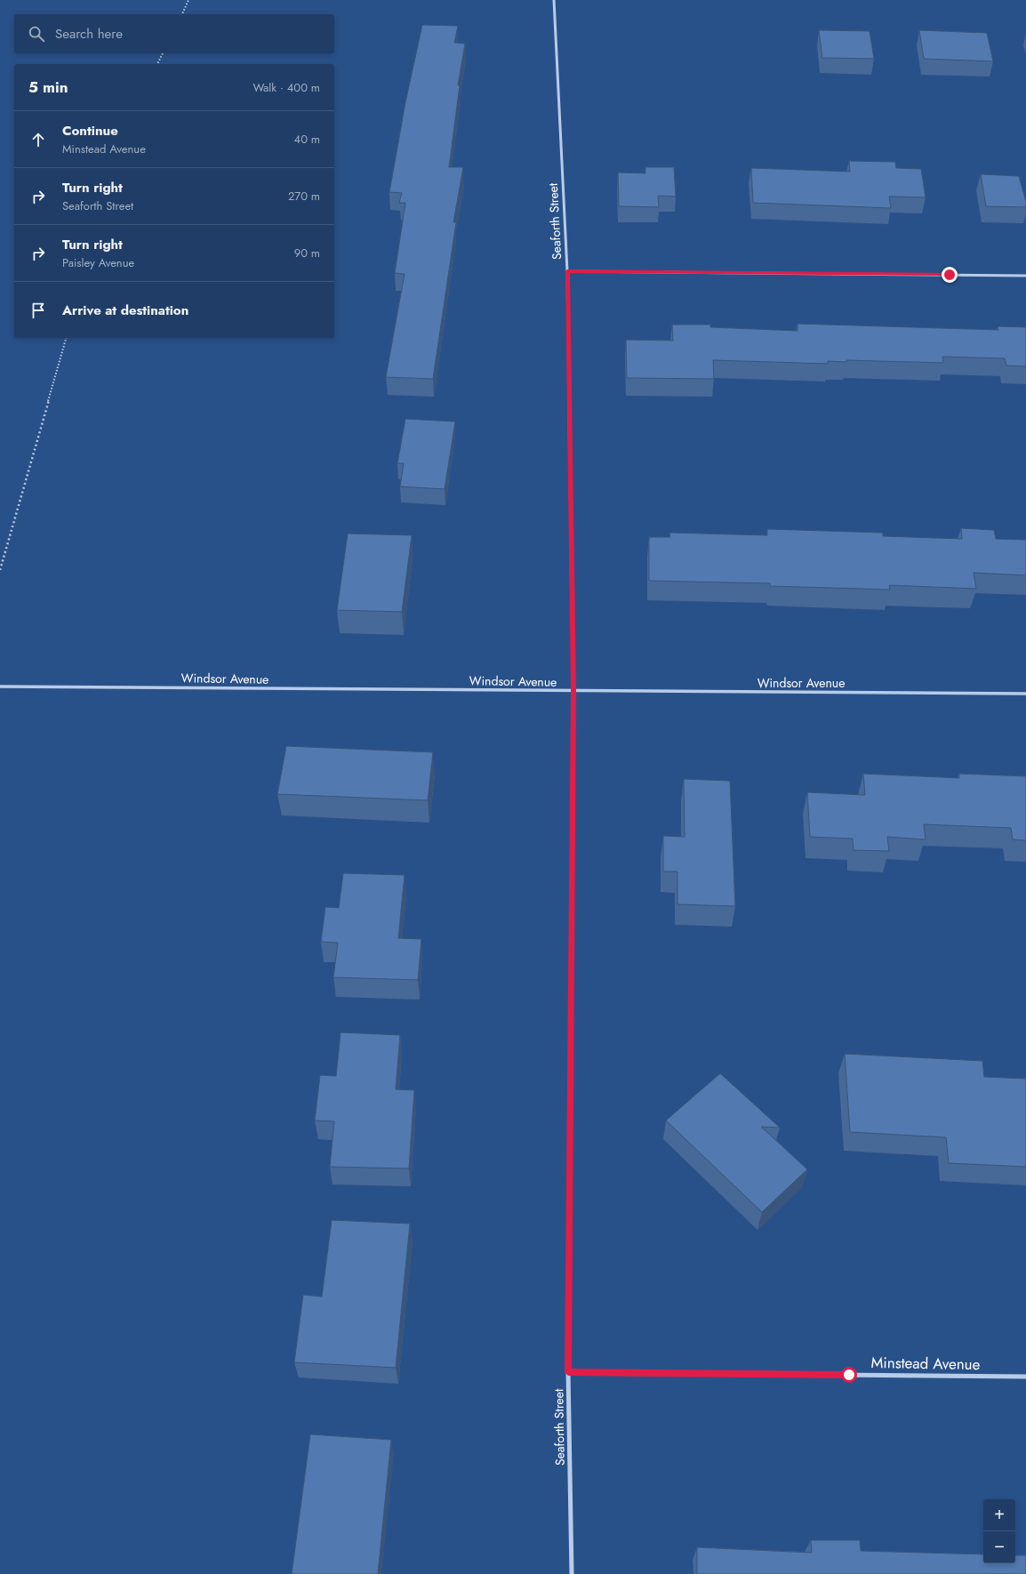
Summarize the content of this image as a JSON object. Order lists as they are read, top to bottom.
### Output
{
  "streets": {
    "street": ["Seaforth Street", "Windsor Avenue", "Minstead Avenue"]
  },
  "crossings": [
    ["Seaforth Street", "Windsor Avenue"],
    ["Seaforth Street", "Minstead Avenue"]
  ],
  "page": {
    "search": "Search here",
    "heading": ["5 min", "Walk · 400 m"],
    "list": [
      ["Continue", "Minstead Avenue", "40 m"],
      ["Turn right", "Seaforth Street", "270 m"],
      ["Turn right", "Paisley Avenue", "90 m"],
      "Arrive at destination"
    ],
    "map_buttons": ["+", "−"]
  }
}
